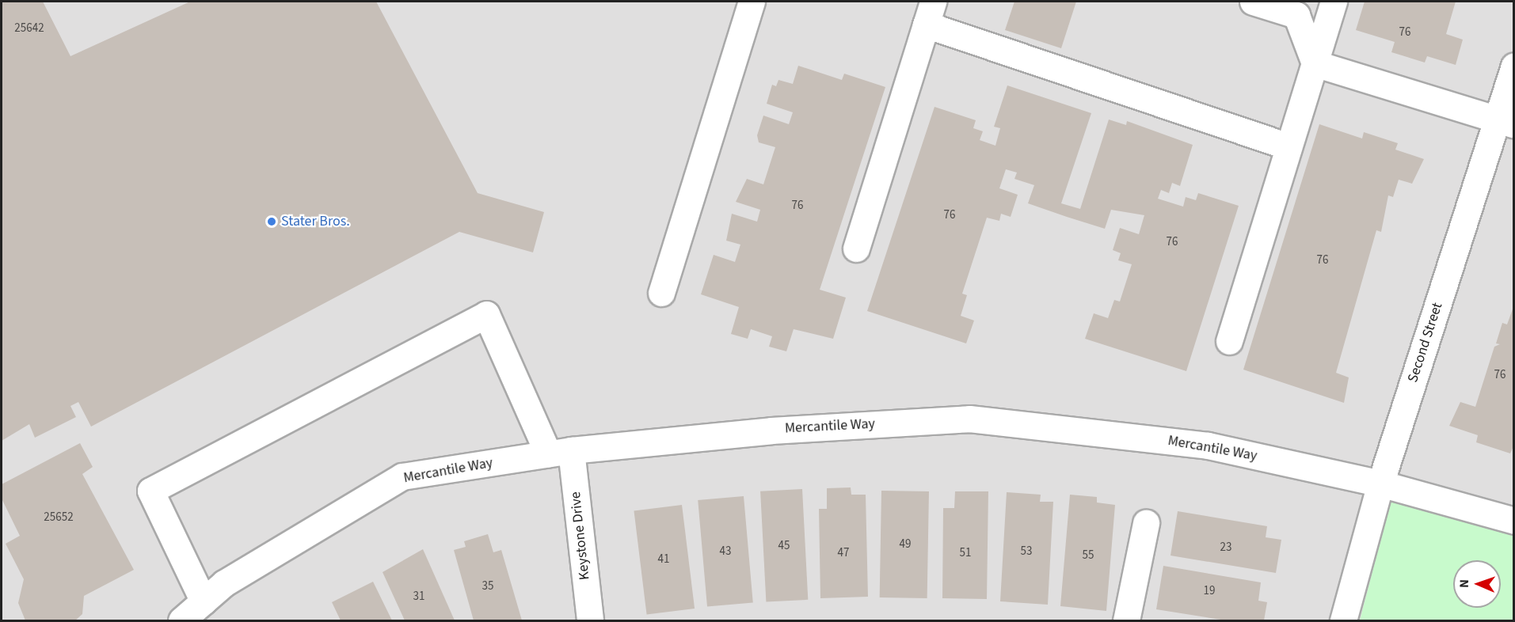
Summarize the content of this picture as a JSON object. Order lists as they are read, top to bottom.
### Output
{
  "streets": {
    "street": ["Second Street", "Mercantile Way", "Keystone Drive"]
  },
  "crossings": [
    ["Second Street", "Mercantile Way"],
    ["Mercantile Way", "Keystone Drive"]
  ],
  "places": ["Stater Bros."],
  "house_numbers": [
    "25642",
    "76",
    "76",
    "76",
    "76",
    "76",
    "76",
    "25652",
    "49",
    "45",
    "23",
    "43",
    "53",
    "47",
    "51",
    "55",
    "41",
    "35",
    "19",
    "31"
  ],
  "north": "left"
}
